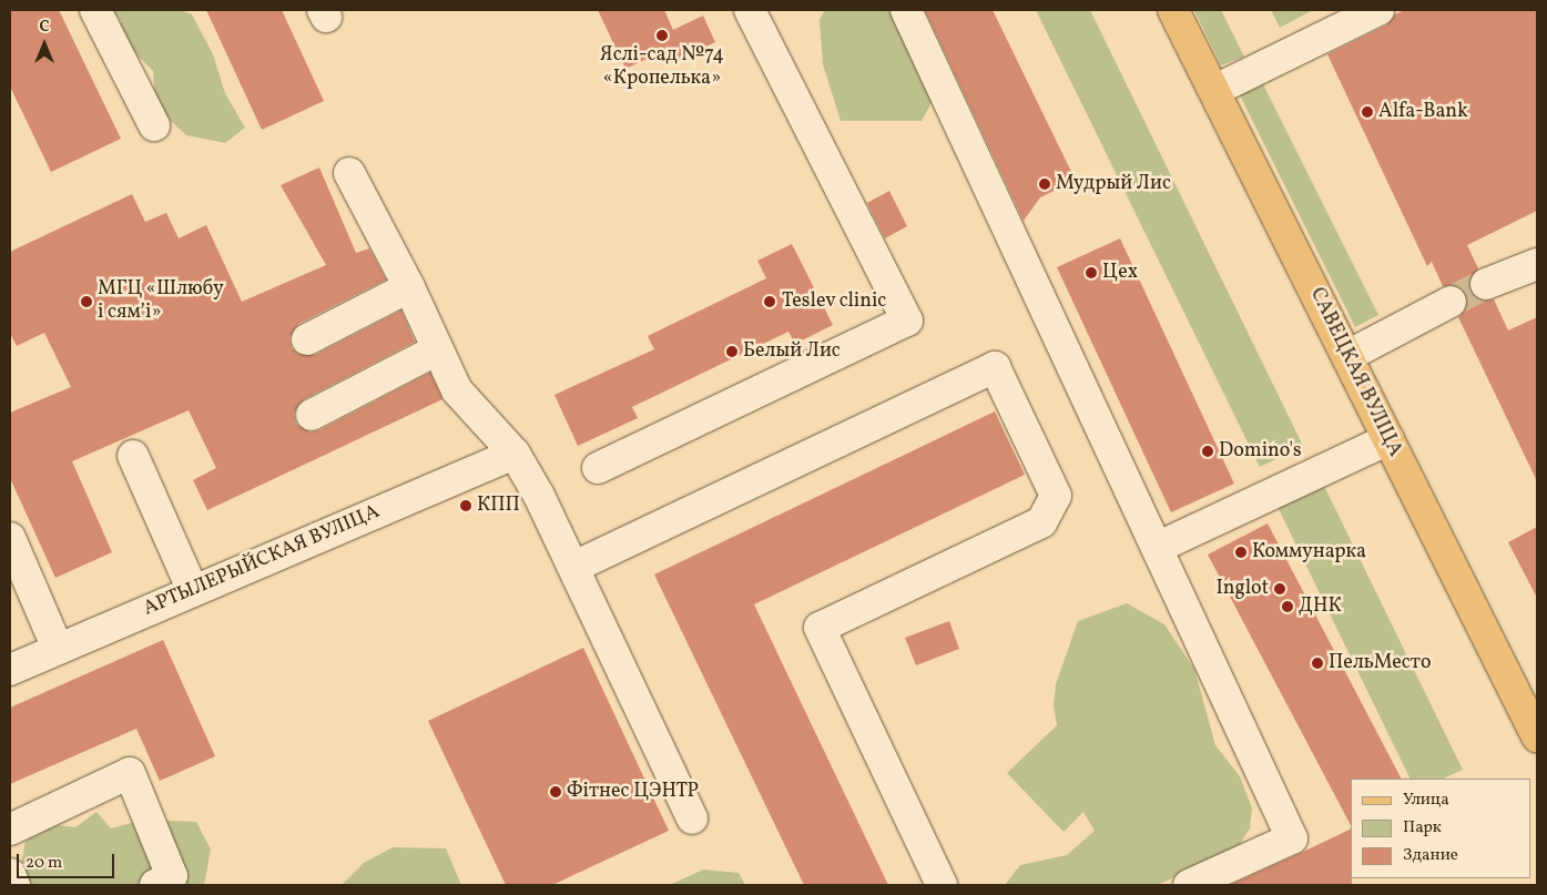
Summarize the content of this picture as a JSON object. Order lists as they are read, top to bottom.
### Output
{
  "streets": {
    "main road": ["САВЕЦКАЯ ВУЛІЦА"],
    "street": ["АРТЫЛЕРЫЙСКАЯ ВУЛІЦА"]
  },
  "places": [
    "Яслі-сад №74 «Кропелька»",
    "Alfa-Bank",
    "Мудрый Лис",
    "Цех",
    "МГЦ «Шлюбу і сямʼі»",
    "Teslev clinic",
    "Белый Лис",
    "Domino's",
    "КПП",
    "Коммунарка",
    "Inglot",
    "ДНК",
    "ПельМесто",
    "Фітнес ЦЭНТР"
  ],
  "legend": ["Улица", "Парк", "Здание"],
  "scale_bar": "20 m",
  "north": "top"
}
